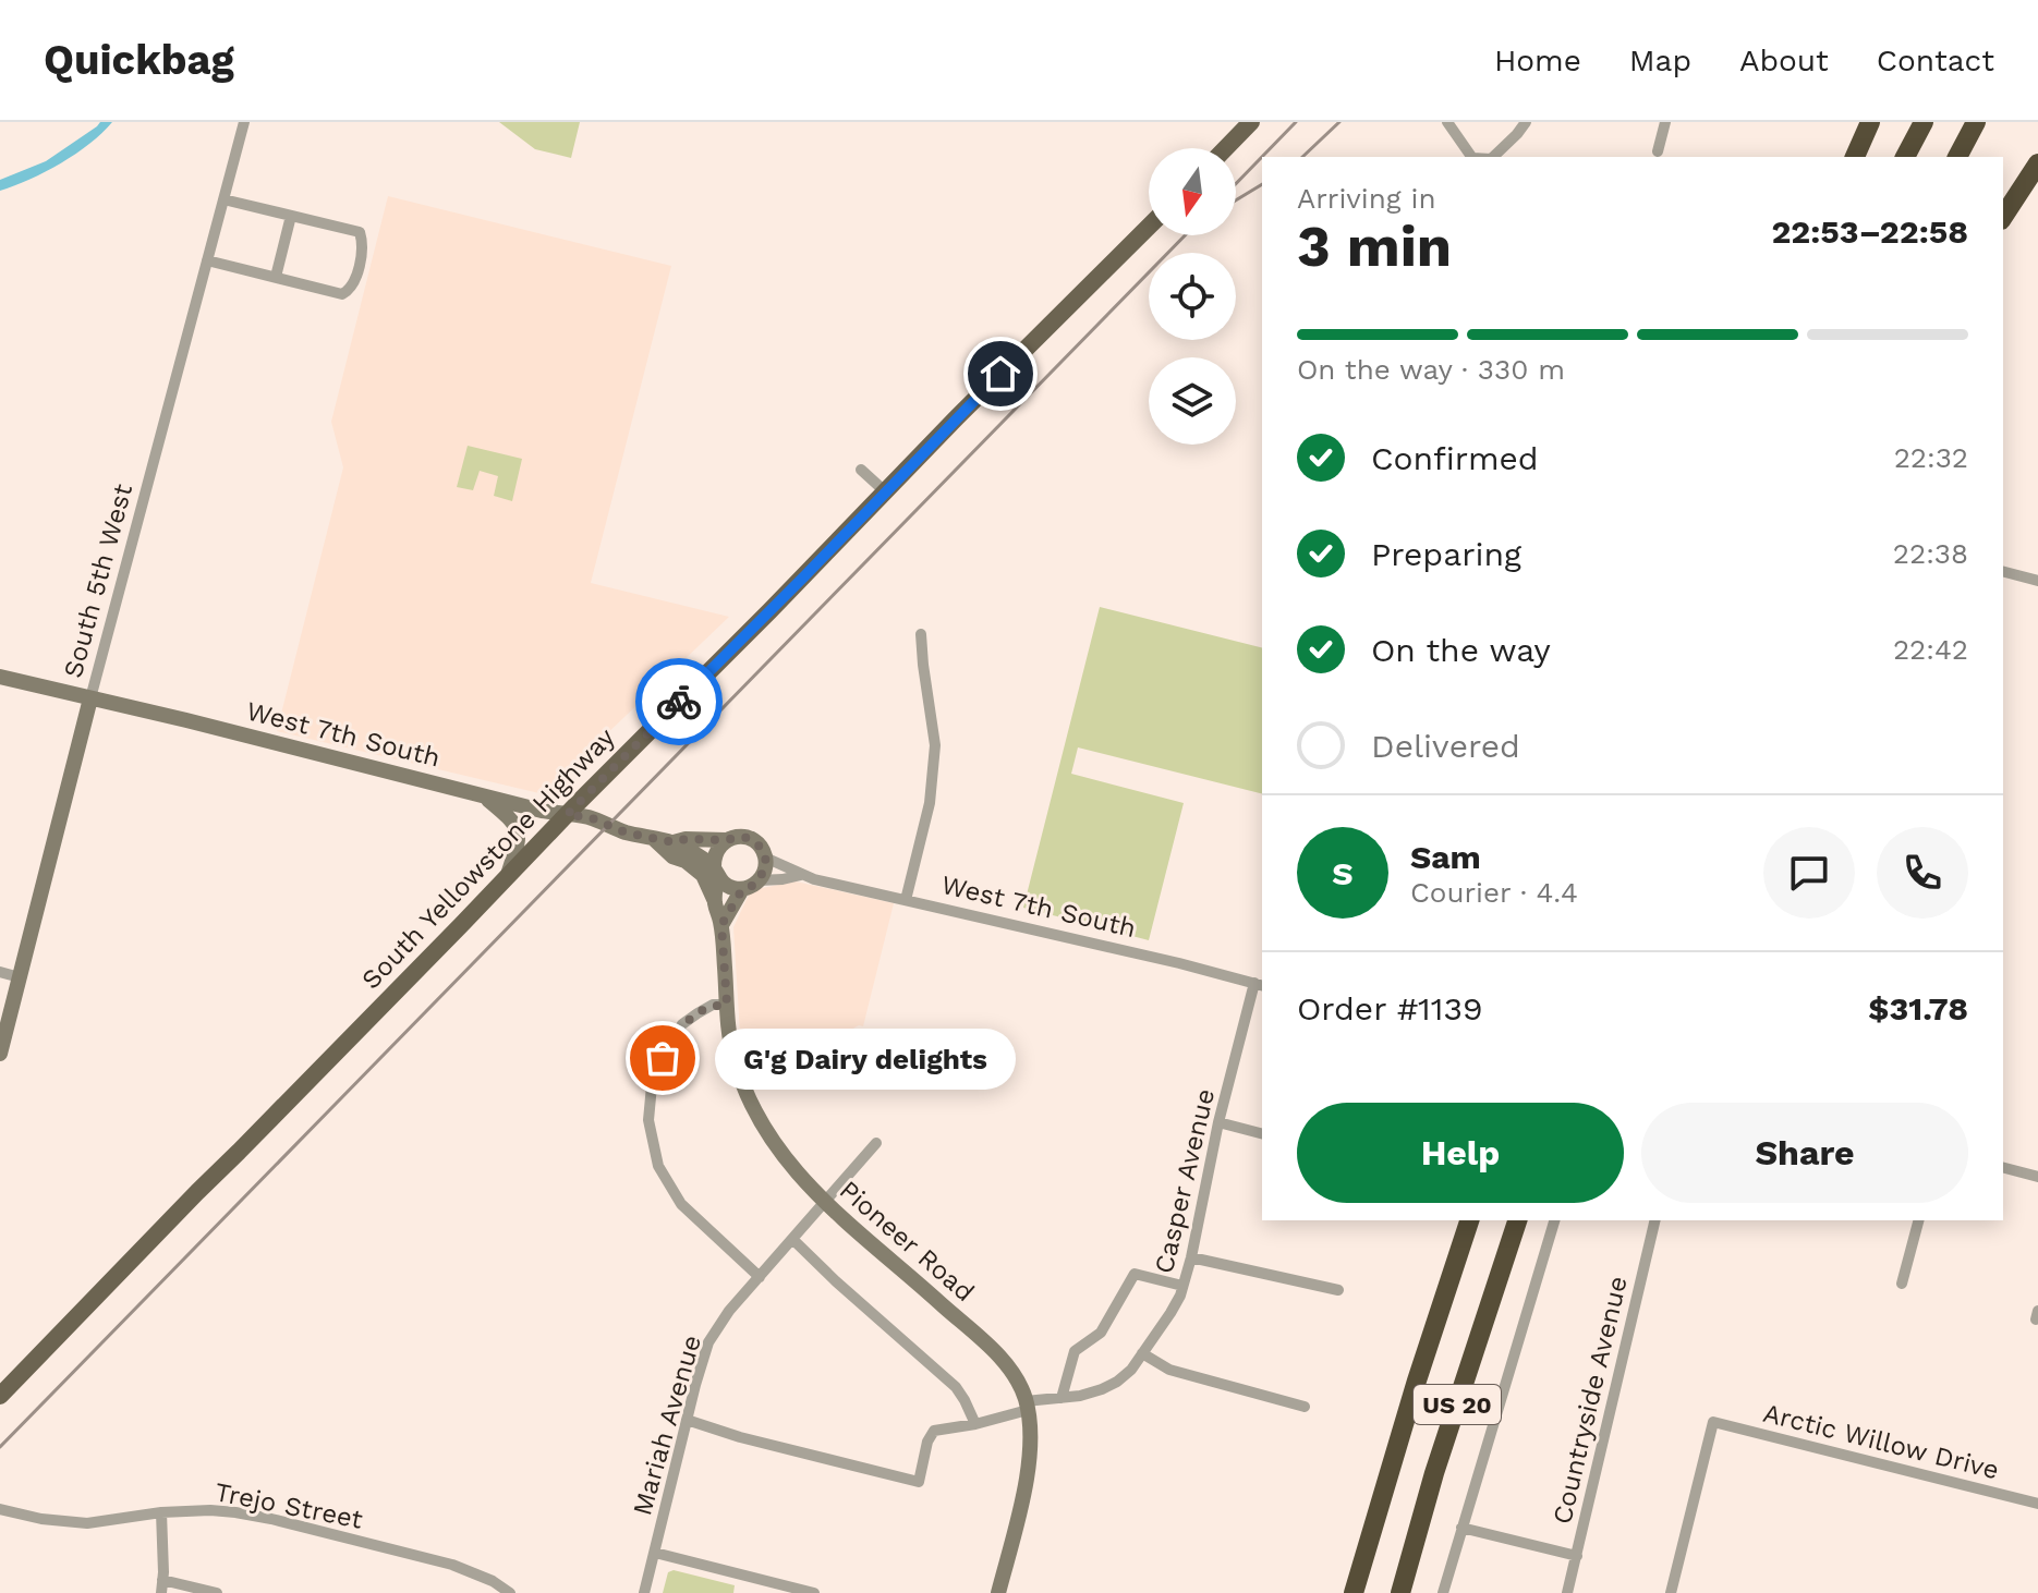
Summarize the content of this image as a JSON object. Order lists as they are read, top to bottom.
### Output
{
  "streets": {
    "highway": ["US 20"],
    "main road": ["South Yellowstone Highway"],
    "street": [
      "South 5th West",
      "West 7th South",
      "Casper Avenue",
      "Pioneer Road",
      "Countryside Avenue",
      "Mariah Avenue",
      "Arctic Willow Drive",
      "Trejo Street"
    ]
  },
  "crossings": [
    ["South 5th West", "West 7th South"],
    ["West 7th South", "South Yellowstone Highway"],
    ["West 7th South", "Casper Avenue"],
    ["West 7th South", "Pioneer Road"],
    ["Casper Avenue", "Pioneer Road"],
    ["Casper Avenue", "Mariah Avenue"],
    ["Pioneer Road", "Mariah Avenue"]
  ],
  "places": ["G'g Dairy delights"],
  "north": "bottom",
  "page": {
    "header": "Quickbag",
    "nav": [
      "Home",
      "Map",
      "About",
      "Contact"
    ],
    "heading": ["3 min", "Arriving in", "22:53–22:58"],
    "panel": [
      "Sam",
      "Courier · 4.4",
      "Order #1139",
      "$31.78"
    ],
    "bar": "On the way · 330 m",
    "list": [
      ["Confirmed", "22:32"],
      ["Preparing", "22:38"],
      ["On the way", "22:42"],
      "Delivered"
    ],
    "round": "S",
    "bubble": "G'g Dairy delights",
    "buttons": ["Help", "Share"]
  }
}
